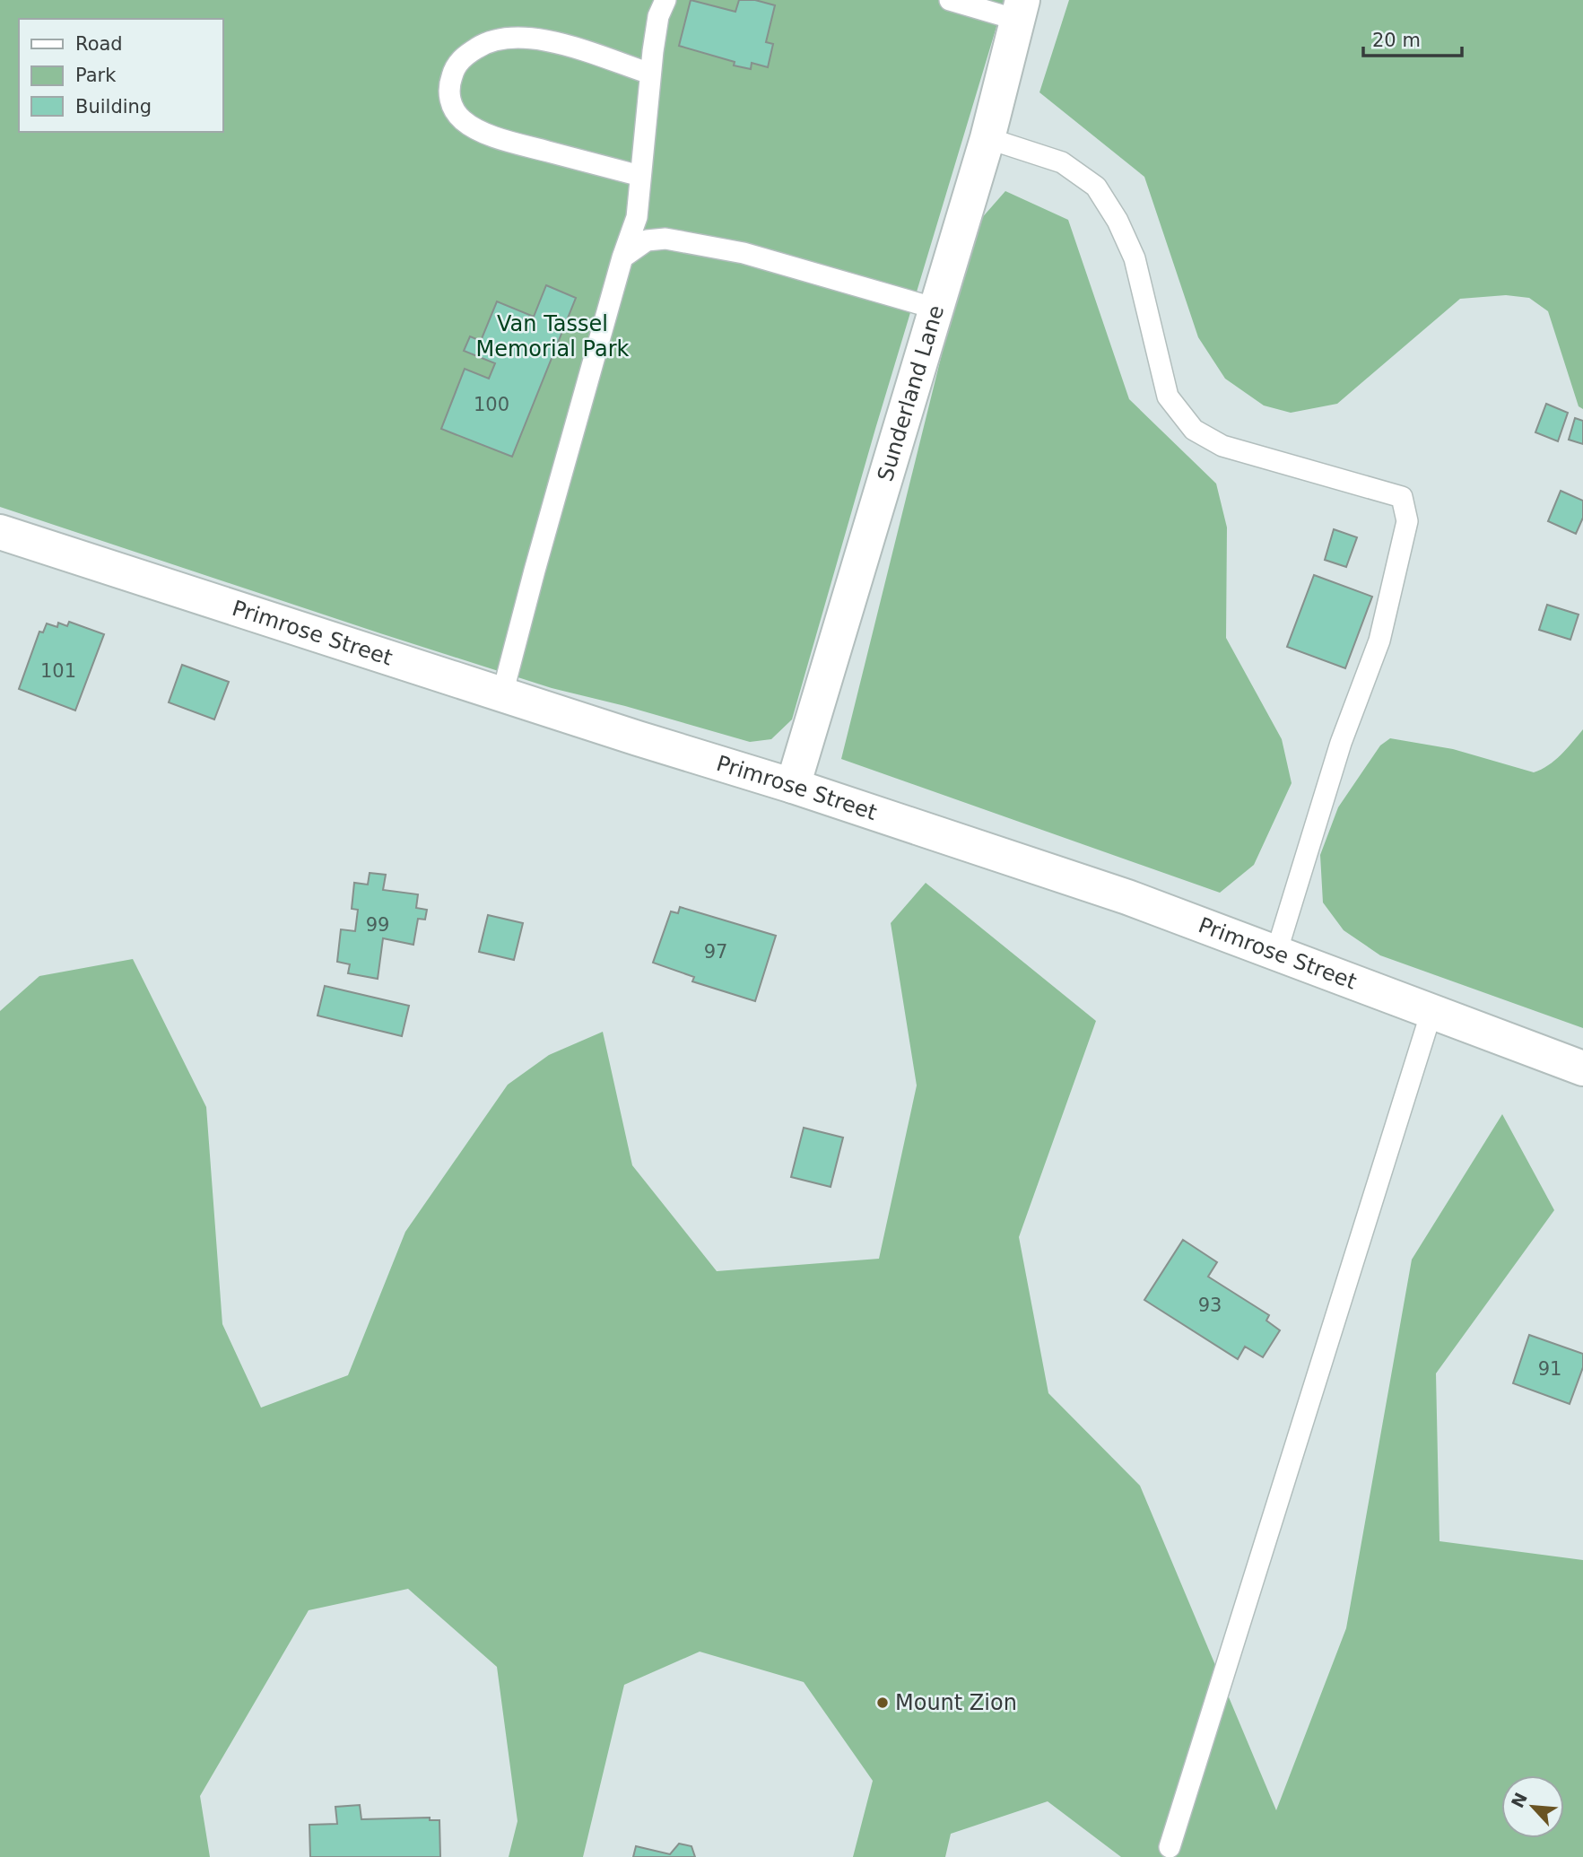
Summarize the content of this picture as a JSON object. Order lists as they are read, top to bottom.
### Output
{
  "streets": {
    "main road": ["Sunderland Lane", "Primrose Street"]
  },
  "crossings": [
    ["Sunderland Lane", "Primrose Street"]
  ],
  "parks": ["Van Tassel Memorial Park"],
  "places": ["Mount Zion"],
  "house_numbers": [
    "100",
    "101",
    "99",
    "97",
    "93",
    "91"
  ],
  "legend": ["Road", "Park", "Building"],
  "scale_bar": "20 m",
  "north": "top left"
}
